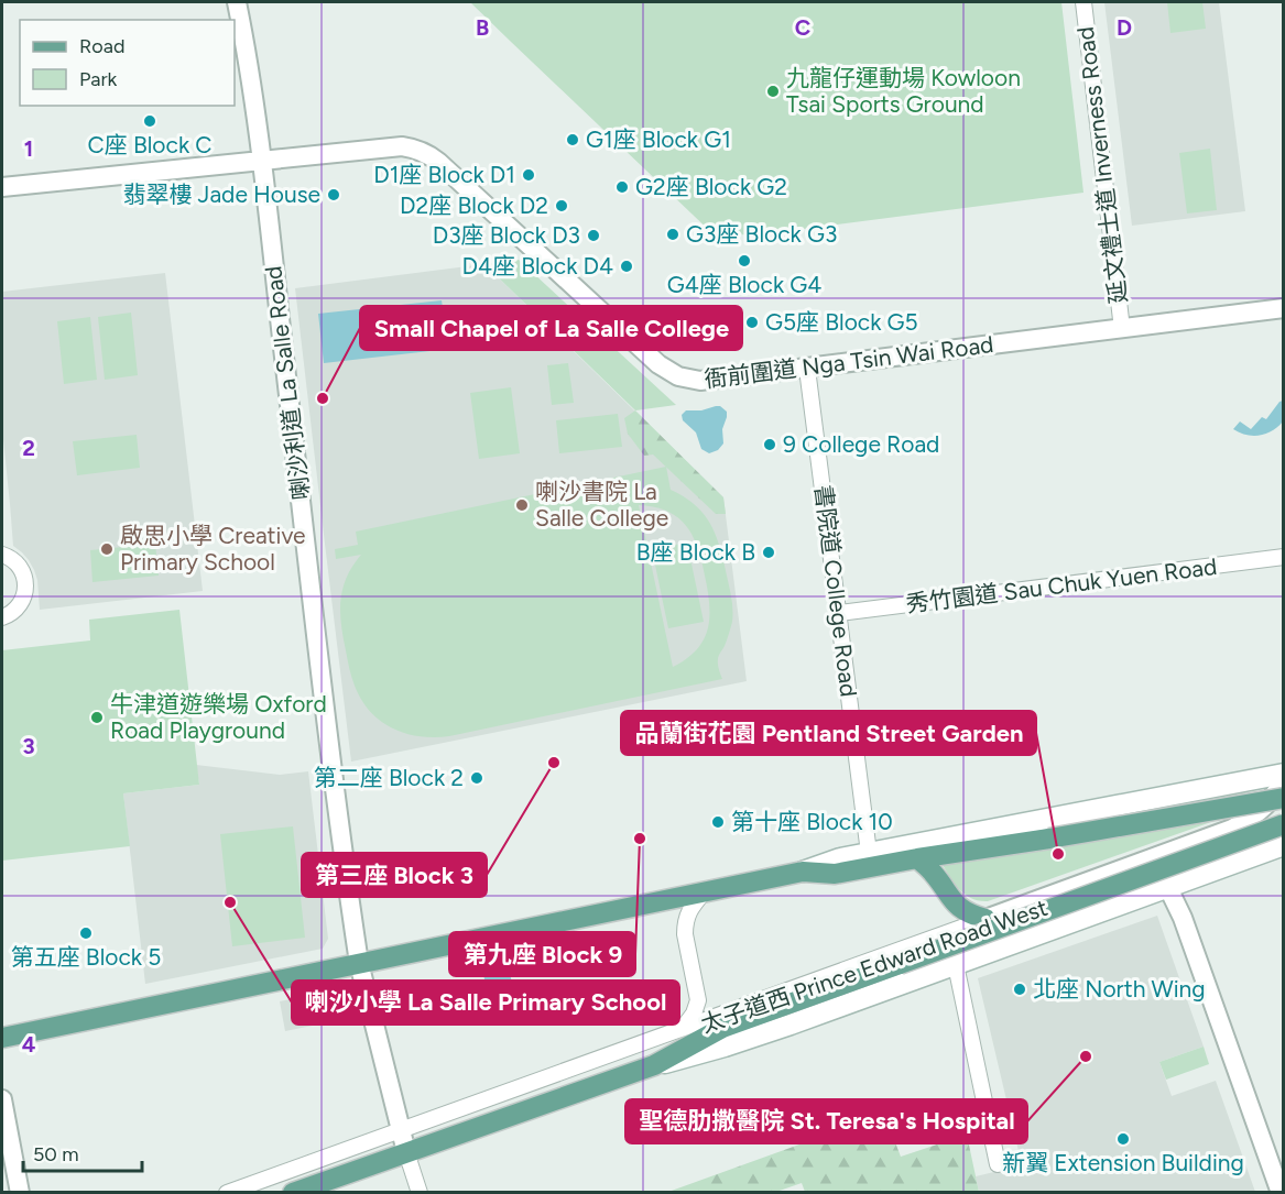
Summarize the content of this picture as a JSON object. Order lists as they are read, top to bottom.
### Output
{
  "streets": {
    "main road": ["太子道西 Prince Edward Road West"],
    "street": [
      "延文禮士道 Inverness Road",
      "衙前圍道 Nga Tsin Wai Road",
      "喇沙利道 La Salle Road",
      "秀竹園道 Sau Chuk Yuen Road",
      "書院道 College Road"
    ]
  },
  "crossings": [
    ["延文禮士道 Inverness Road", "衙前圍道 Nga Tsin Wai Road"],
    ["衙前圍道 Nga Tsin Wai Road", "喇沙利道 La Salle Road"],
    ["衙前圍道 Nga Tsin Wai Road", "書院道 College Road"],
    ["喇沙利道 La Salle Road", "太子道西 Prince Edward Road West"],
    ["秀竹園道 Sau Chuk Yuen Road", "書院道 College Road"]
  ],
  "places": [
    "九龍仔運動場 Kowloon Tsai Sports Ground",
    "C座 Block C",
    "G1座 Block G1",
    "D1座 Block D1",
    "G2座 Block G2",
    "翡翠樓 Jade House",
    "D2座 Block D2",
    "G3座 Block G3",
    "D3座 Block D3",
    "G4座 Block G4",
    "D4座 Block D4",
    "G5座 Block G5",
    "Small Chapel of La Salle College",
    "9 College Road",
    "喇沙書院 La Salle College",
    "啟思小學 Creative Primary School",
    "B座 Block B",
    "牛津道遊樂場 Oxford Road Playground",
    "第三座 Block 3",
    "第二座 Block 2",
    "第十座 Block 10",
    "第九座 Block 9",
    "品蘭街花園 Pentland Street Garden",
    "喇沙小學 La Salle Primary School",
    "第五座 Block 5",
    "北座 North Wing",
    "聖德肋撒醫院 St. Teresa's Hospital",
    "新翼 Extension Building"
  ],
  "legend": ["Road", "Park"],
  "scale_bar": "50 m",
  "grid": {
    "columns": ["B", "C", "D"],
    "rows": [
      "1",
      "2",
      "3",
      "4"
    ]
  }
}
